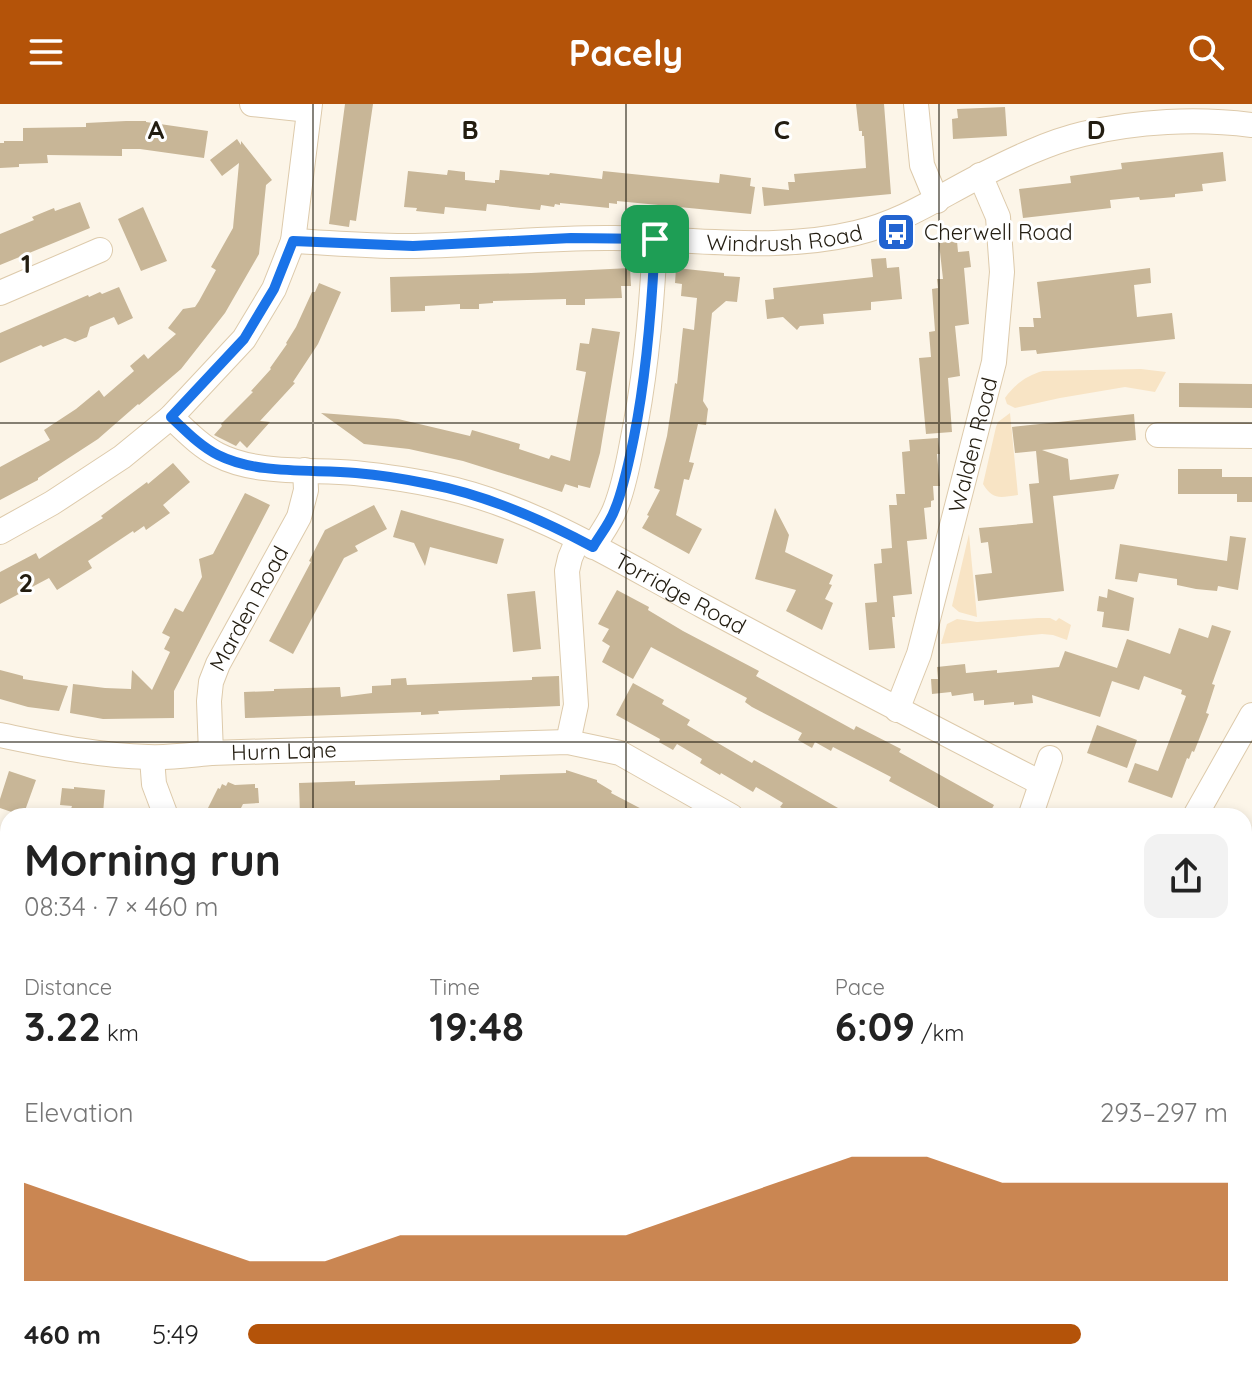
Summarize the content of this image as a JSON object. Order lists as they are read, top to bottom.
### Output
{
  "streets": {
    "street": [
      "Windrush Road",
      "Walden Road",
      "Torridge Road",
      "Marden Road",
      "Hurn Lane"
    ]
  },
  "crossings": [
    ["Windrush Road", "Walden Road"],
    ["Walden Road", "Torridge Road"],
    ["Torridge Road", "Marden Road"],
    ["Marden Road", "Hurn Lane"]
  ],
  "places": {
    "bus stop": ["Cherwell Road"]
  },
  "page": {
    "header": "Pacely",
    "heading": ["Morning run", "08:34 · 7 × 460 m"],
    "stats": [
      ["Distance", "3.22 km"],
      ["Time", "19:48"],
      ["Pace", "6:09 /km"]
    ],
    "chart": ["Elevation", "293–297 m"],
    "list": [
      {
        "name": "460 m",
        "note": "5:49"
      }
    ]
  },
  "grid": {
    "columns": [
      "A",
      "B",
      "C",
      "D"
    ],
    "rows": ["1", "2"]
  }
}
